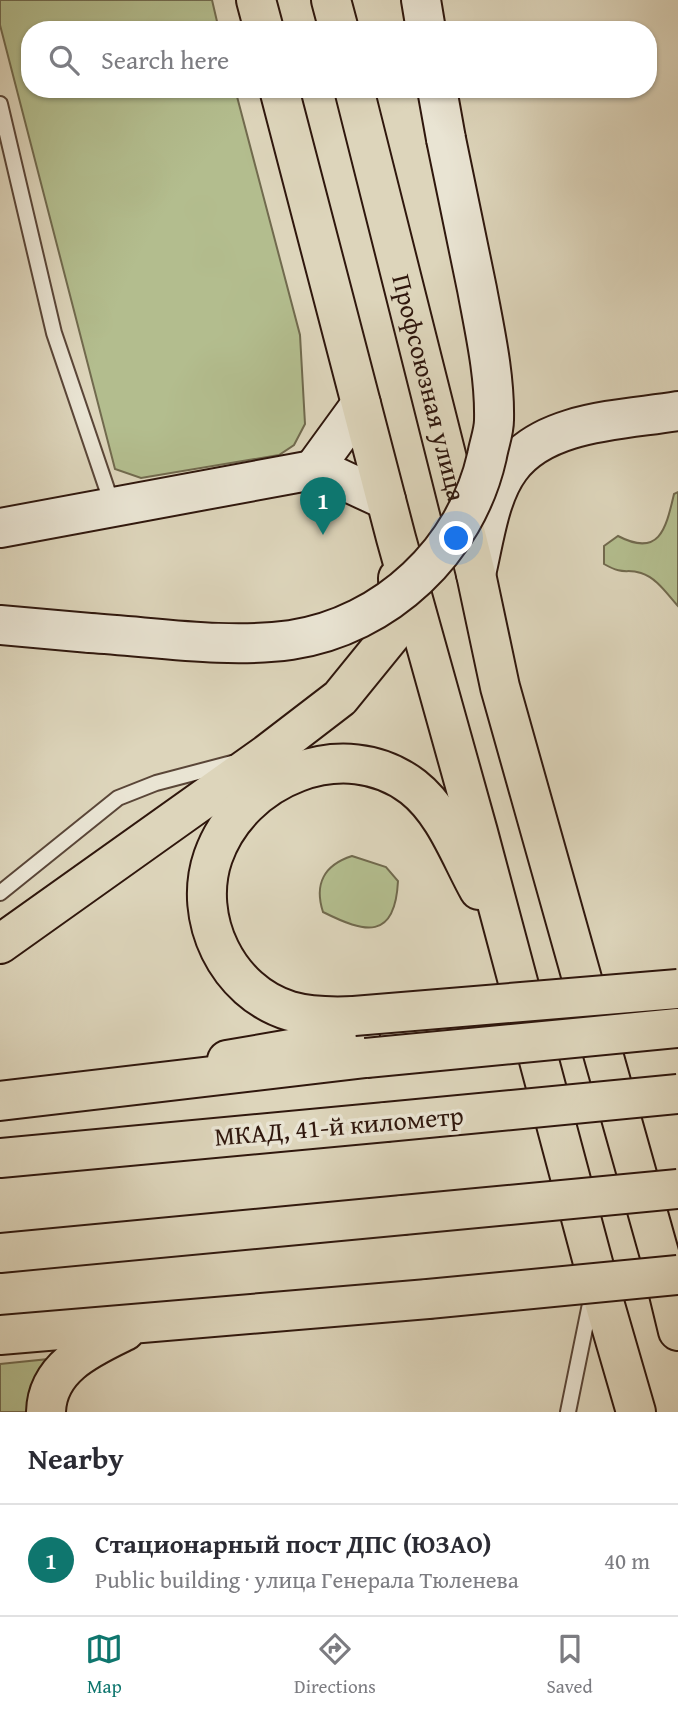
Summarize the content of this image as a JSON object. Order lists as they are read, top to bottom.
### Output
{
  "streets": {
    "main road": ["Профсоюзная улица", "МКАД, 41-й километр"]
  },
  "page": {
    "search": "Search here",
    "pins": "1",
    "heading": "Nearby",
    "list": [
      {
        "mark": "1",
        "name": "Стационарный пост ДПС (ЮЗАО)",
        "note": "Public building · улица Генерала Тюленева",
        "value": "40 m"
      }
    ],
    "nav": ["Map", "Directions", "Saved"]
  }
}
